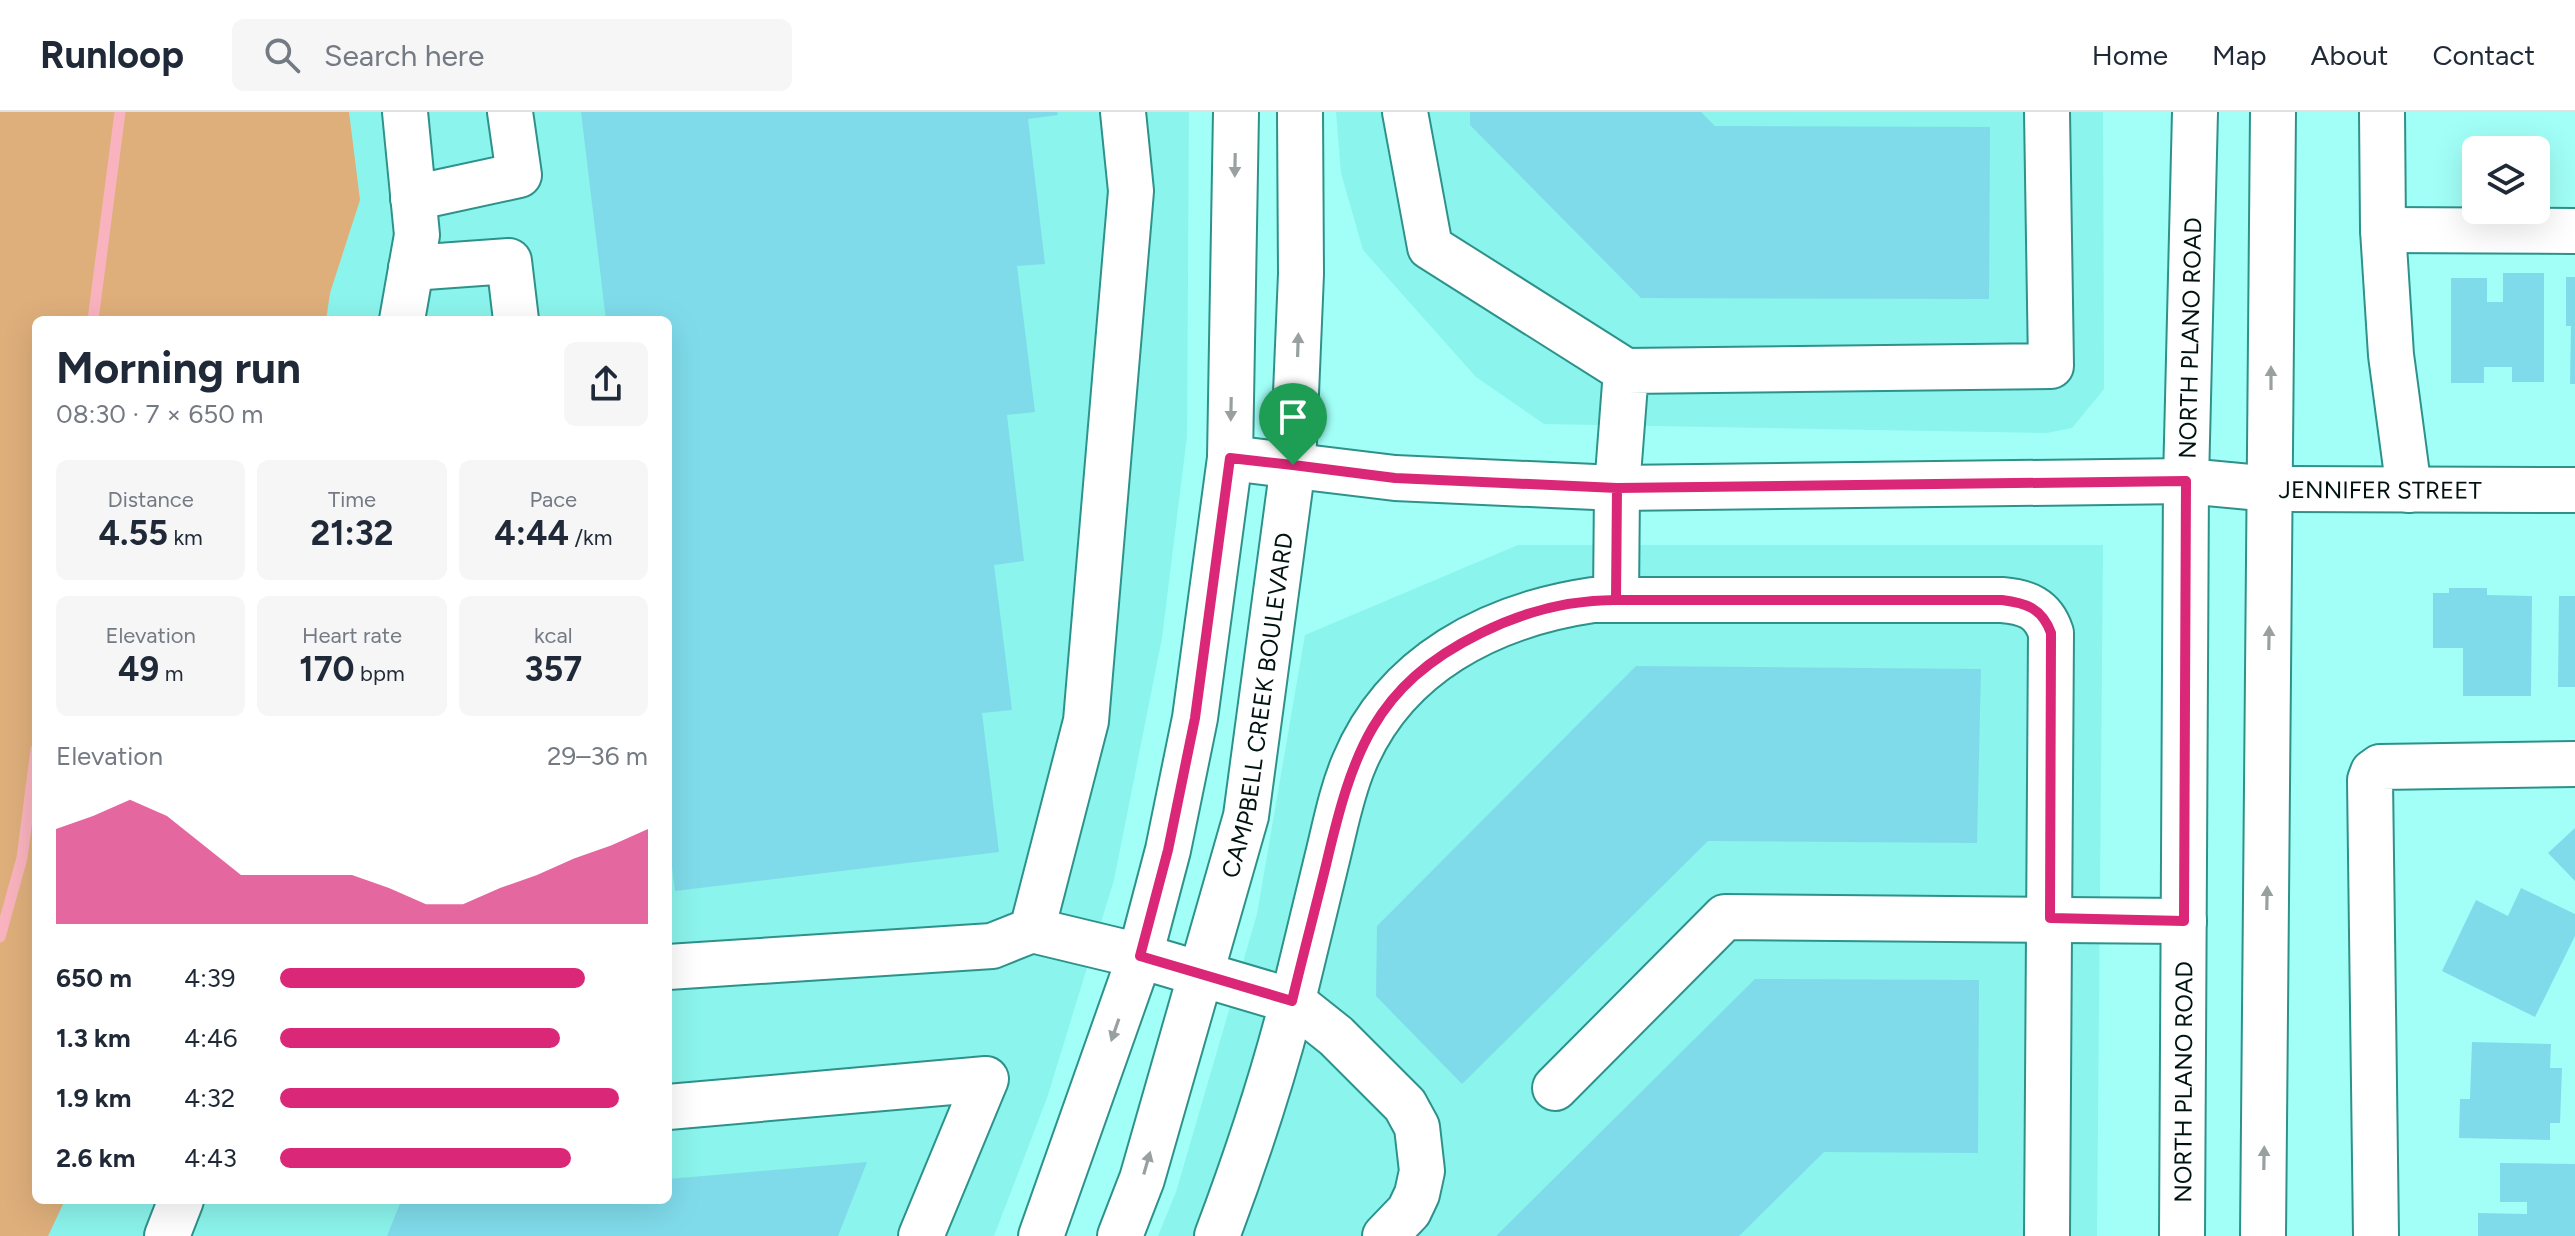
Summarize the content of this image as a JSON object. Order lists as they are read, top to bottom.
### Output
{
  "streets": {
    "street": ["NORTH PLANO ROAD", "JENNIFER STREET", "CAMPBELL CREEK BOULEVARD"]
  },
  "crossings": [
    ["NORTH PLANO ROAD", "JENNIFER STREET"],
    ["JENNIFER STREET", "CAMPBELL CREEK BOULEVARD"]
  ],
  "page": {
    "header": "Runloop",
    "search": "Search here",
    "nav": [
      "Home",
      "Map",
      "About",
      "Contact"
    ],
    "heading": ["Morning run", "08:30 · 7 × 650 m"],
    "stats": [
      ["Distance", "4.55 km"],
      ["Time", "21:32"],
      ["Pace", "4:44 /km"],
      ["Elevation", "49 m"],
      ["Heart rate", "170 bpm"],
      ["kcal", "357"]
    ],
    "chart": ["Elevation", "29–36 m"],
    "list": [
      {
        "name": "650 m",
        "note": "4:39"
      },
      {
        "name": "1.3 km",
        "note": "4:46"
      },
      {
        "name": "1.9 km",
        "note": "4:32"
      },
      {
        "name": "2.6 km",
        "note": "4:43"
      }
    ]
  }
}
